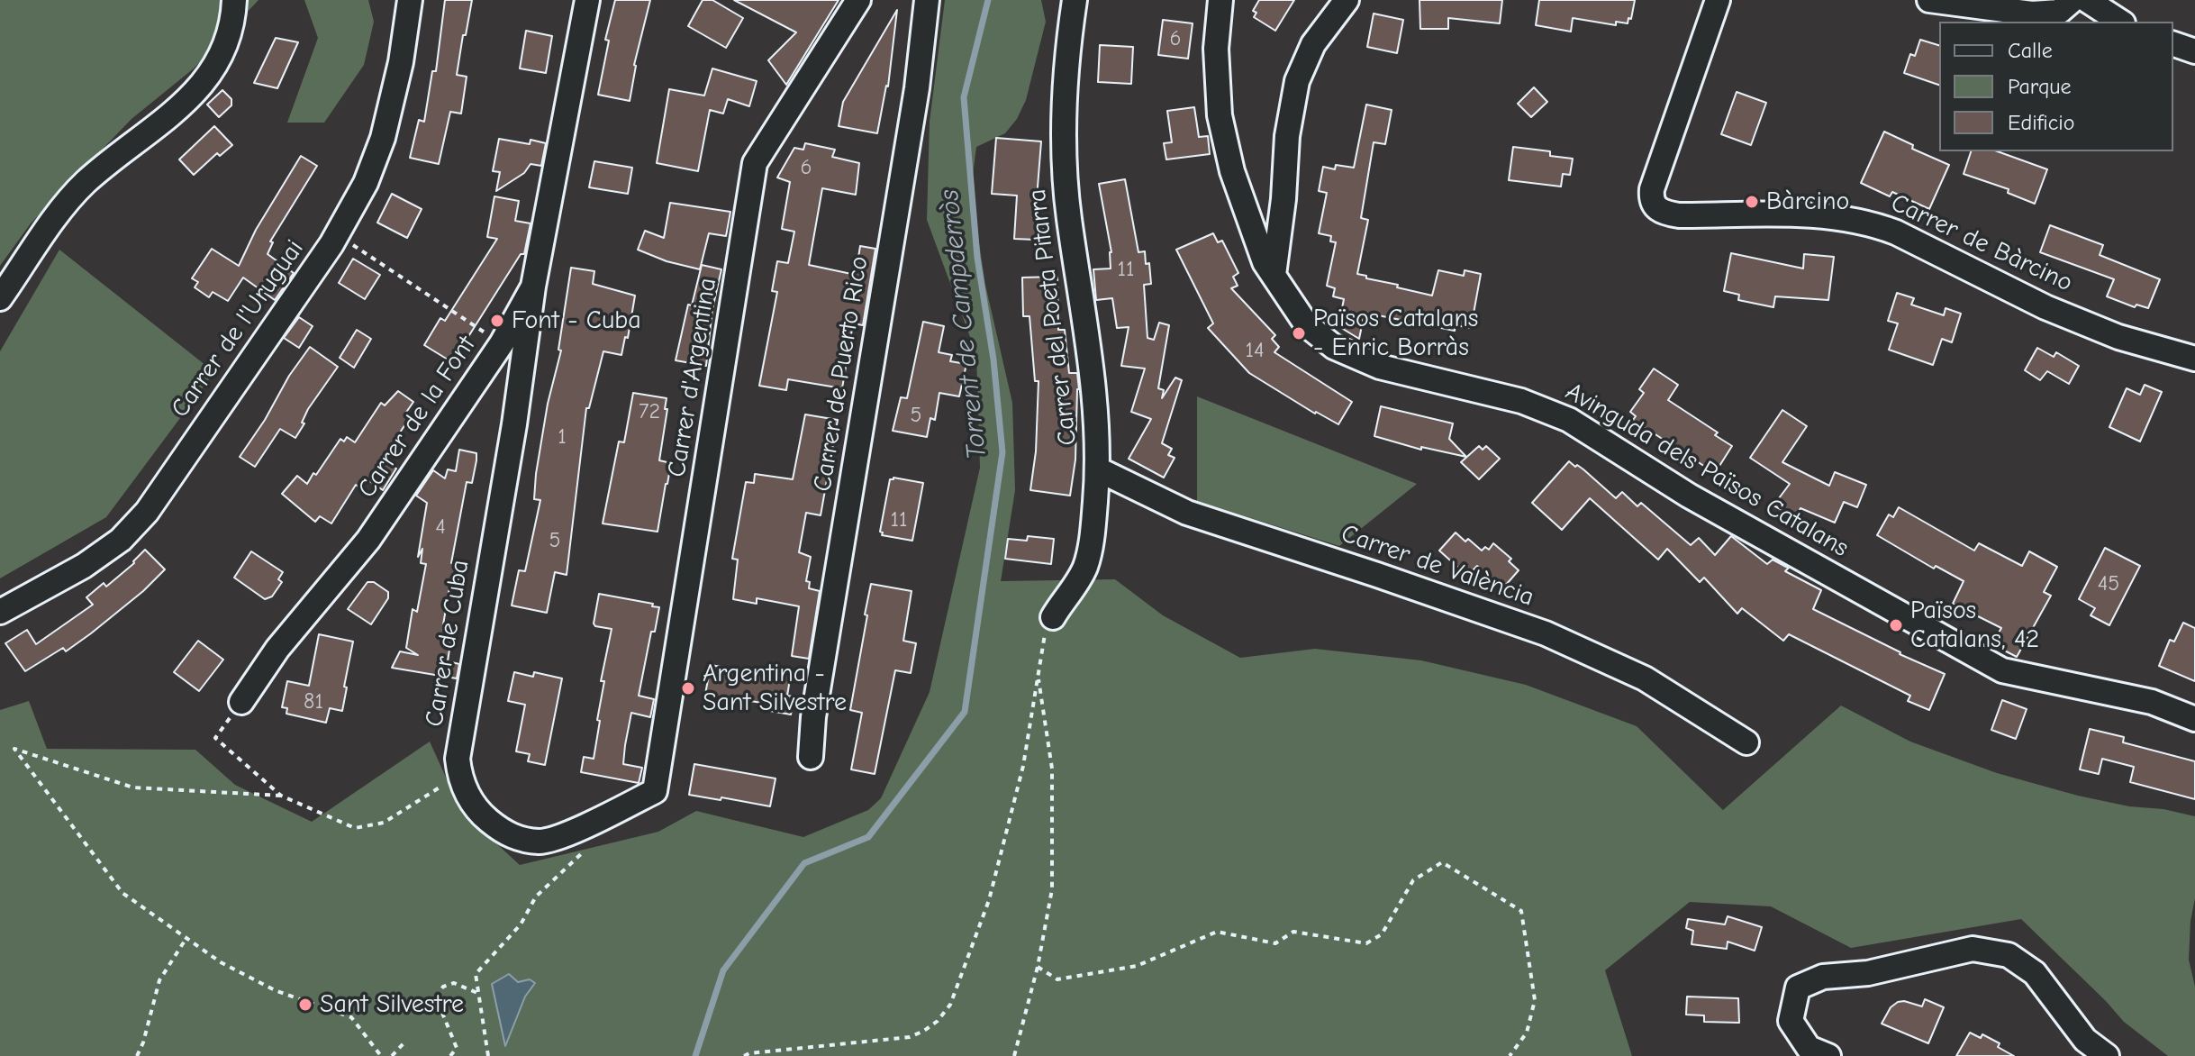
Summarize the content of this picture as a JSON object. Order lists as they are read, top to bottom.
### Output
{
  "streets": {
    "street": [
      "Carrer de Bàrcino",
      "Carrer del Poeta Pitarra",
      "Carrer de l'Uruguai",
      "Carrer de Puerto Rico",
      "Carrer d'Argentina",
      "Carrer de la Font",
      "Avinguda dels Països Catalans",
      "Carrer de València",
      "Carrer de Cuba"
    ]
  },
  "crossings": [
    ["Carrer del Poeta Pitarra", "Carrer de València"],
    ["Carrer d'Argentina", "Carrer de Cuba"],
    ["Carrer de la Font", "Carrer de Cuba"]
  ],
  "water": ["Torrent de Campderròs"],
  "places": [
    "Bàrcino",
    "Font - Cuba",
    "Països Catalans - Enric Borràs",
    "Països Catalans, 42",
    "Argentina - Sant Silvestre",
    "Sant Silvestre"
  ],
  "house_numbers": [
    "6",
    "6",
    "11",
    "14",
    "72",
    "5",
    "1",
    "11",
    "4",
    "5",
    "45",
    "81"
  ],
  "legend": ["Calle", "Parque", "Edificio"]
}
